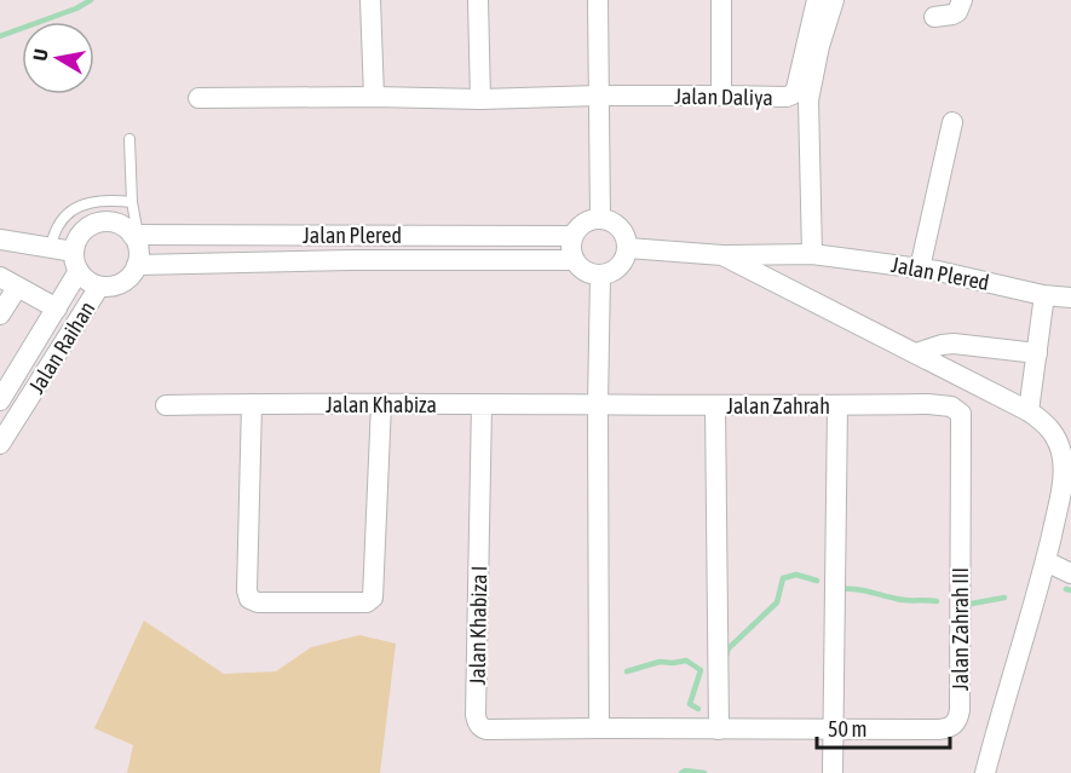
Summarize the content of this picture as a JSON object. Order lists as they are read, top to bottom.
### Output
{
  "streets": {
    "street": [
      "Jalan Daliya",
      "Jalan Plered",
      "Jalan Raihan",
      "Jalan Khabiza",
      "Jalan Zahrah",
      "Jalan Khabiza I",
      "Jalan Zahrah III"
    ]
  },
  "crossings": [
    ["Jalan Plered", "Jalan Raihan"],
    ["Jalan Khabiza", "Jalan Zahrah"],
    ["Jalan Khabiza", "Jalan Khabiza I"],
    ["Jalan Zahrah", "Jalan Zahrah III"]
  ],
  "scale_bar": "50 m",
  "north": "left"
}
